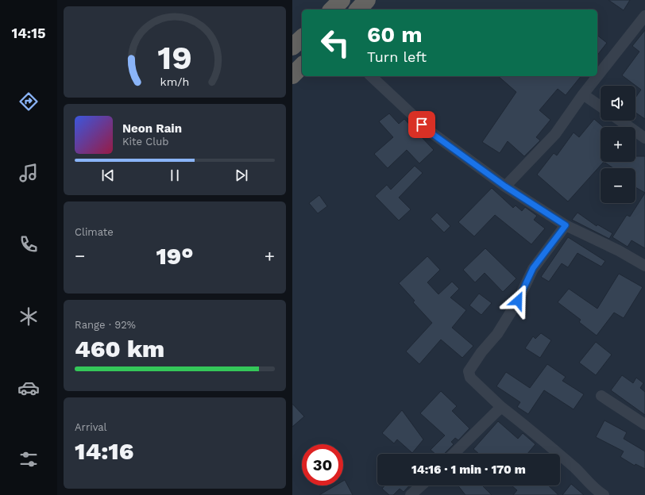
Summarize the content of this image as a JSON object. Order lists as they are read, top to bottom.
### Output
{
  "page": {
    "tabs": "14:15",
    "turn": ["60 m", "Turn left"],
    "map_buttons": ["+", "−"],
    "song": ["Neon Rain", "Kite Club"],
    "tile": [
      "Climate",
      ["Range · 92%", "460 km"],
      ["Arrival", "14:16"]
    ],
    "heat": ["−", "19°", "+"],
    "limit": "30",
    "trip": "14:16 · 1 min · 170 m",
    "gauge": ["19", "km/h"]
  }
}
